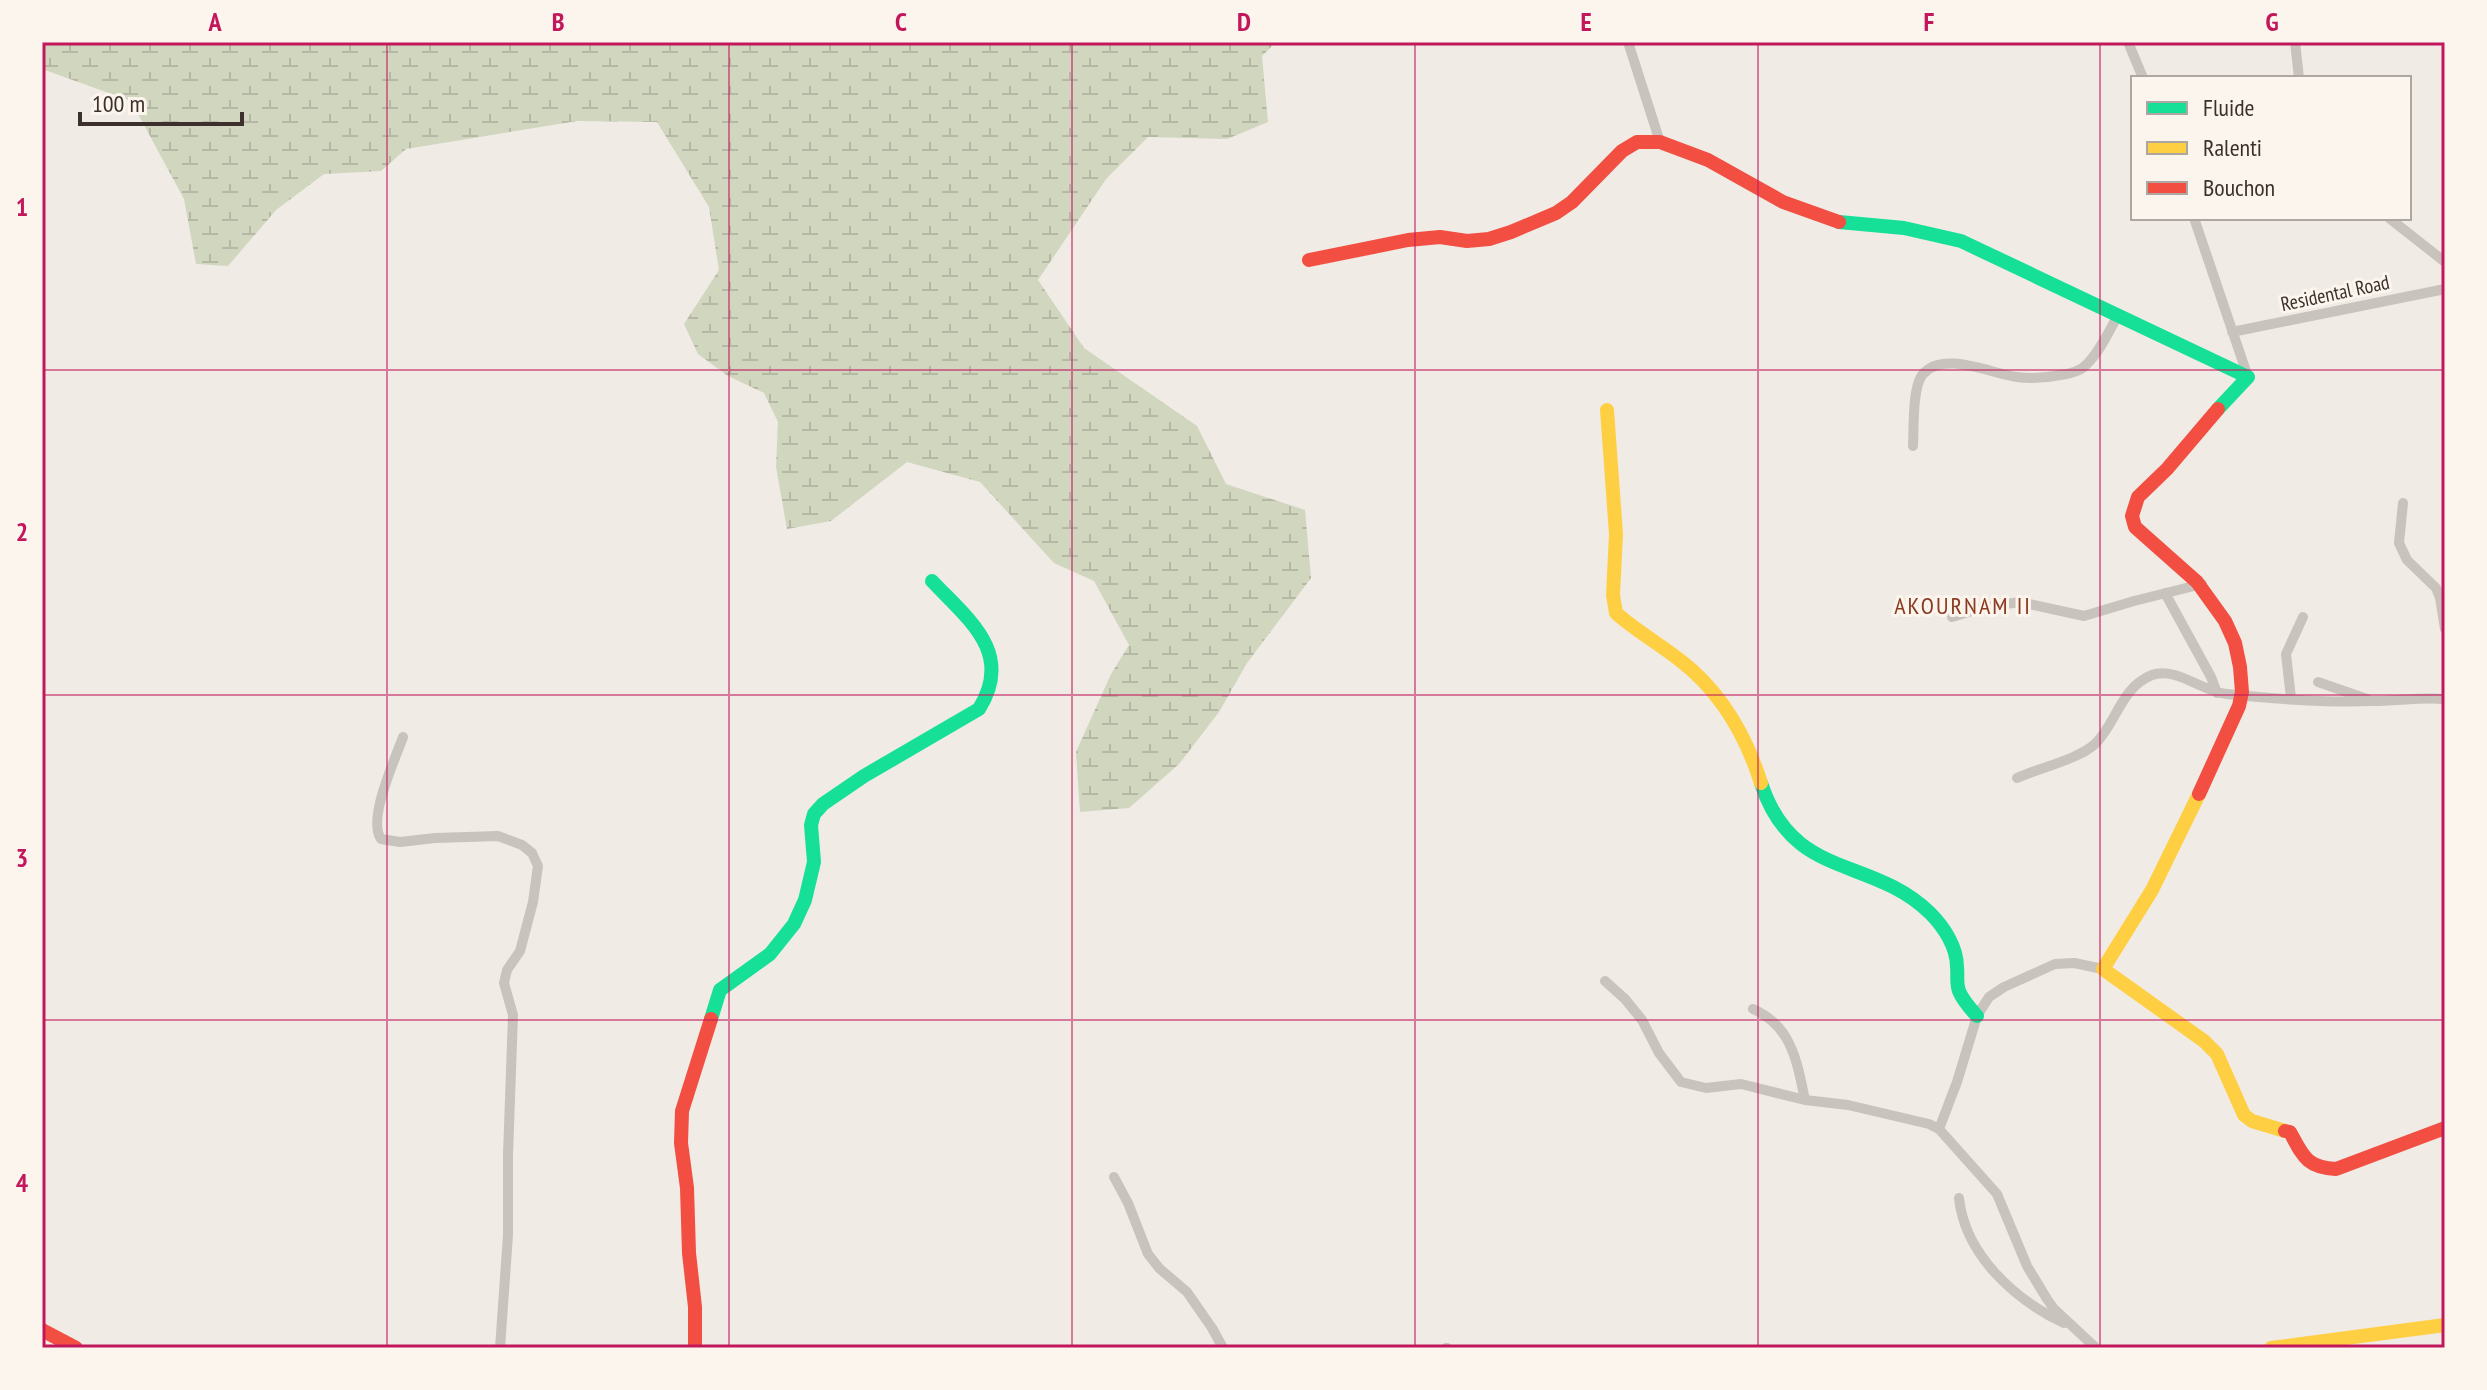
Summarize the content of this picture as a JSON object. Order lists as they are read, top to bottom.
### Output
{
  "streets": {
    "street": ["Residental Road"]
  },
  "districts": ["AKOURNAM II"],
  "legend": ["Fluide", "Ralenti", "Bouchon"],
  "scale_bar": "100 m",
  "grid": {
    "columns": [
      "A",
      "B",
      "C",
      "D",
      "E",
      "F",
      "G"
    ],
    "rows": [
      "1",
      "2",
      "3",
      "4"
    ]
  }
}
